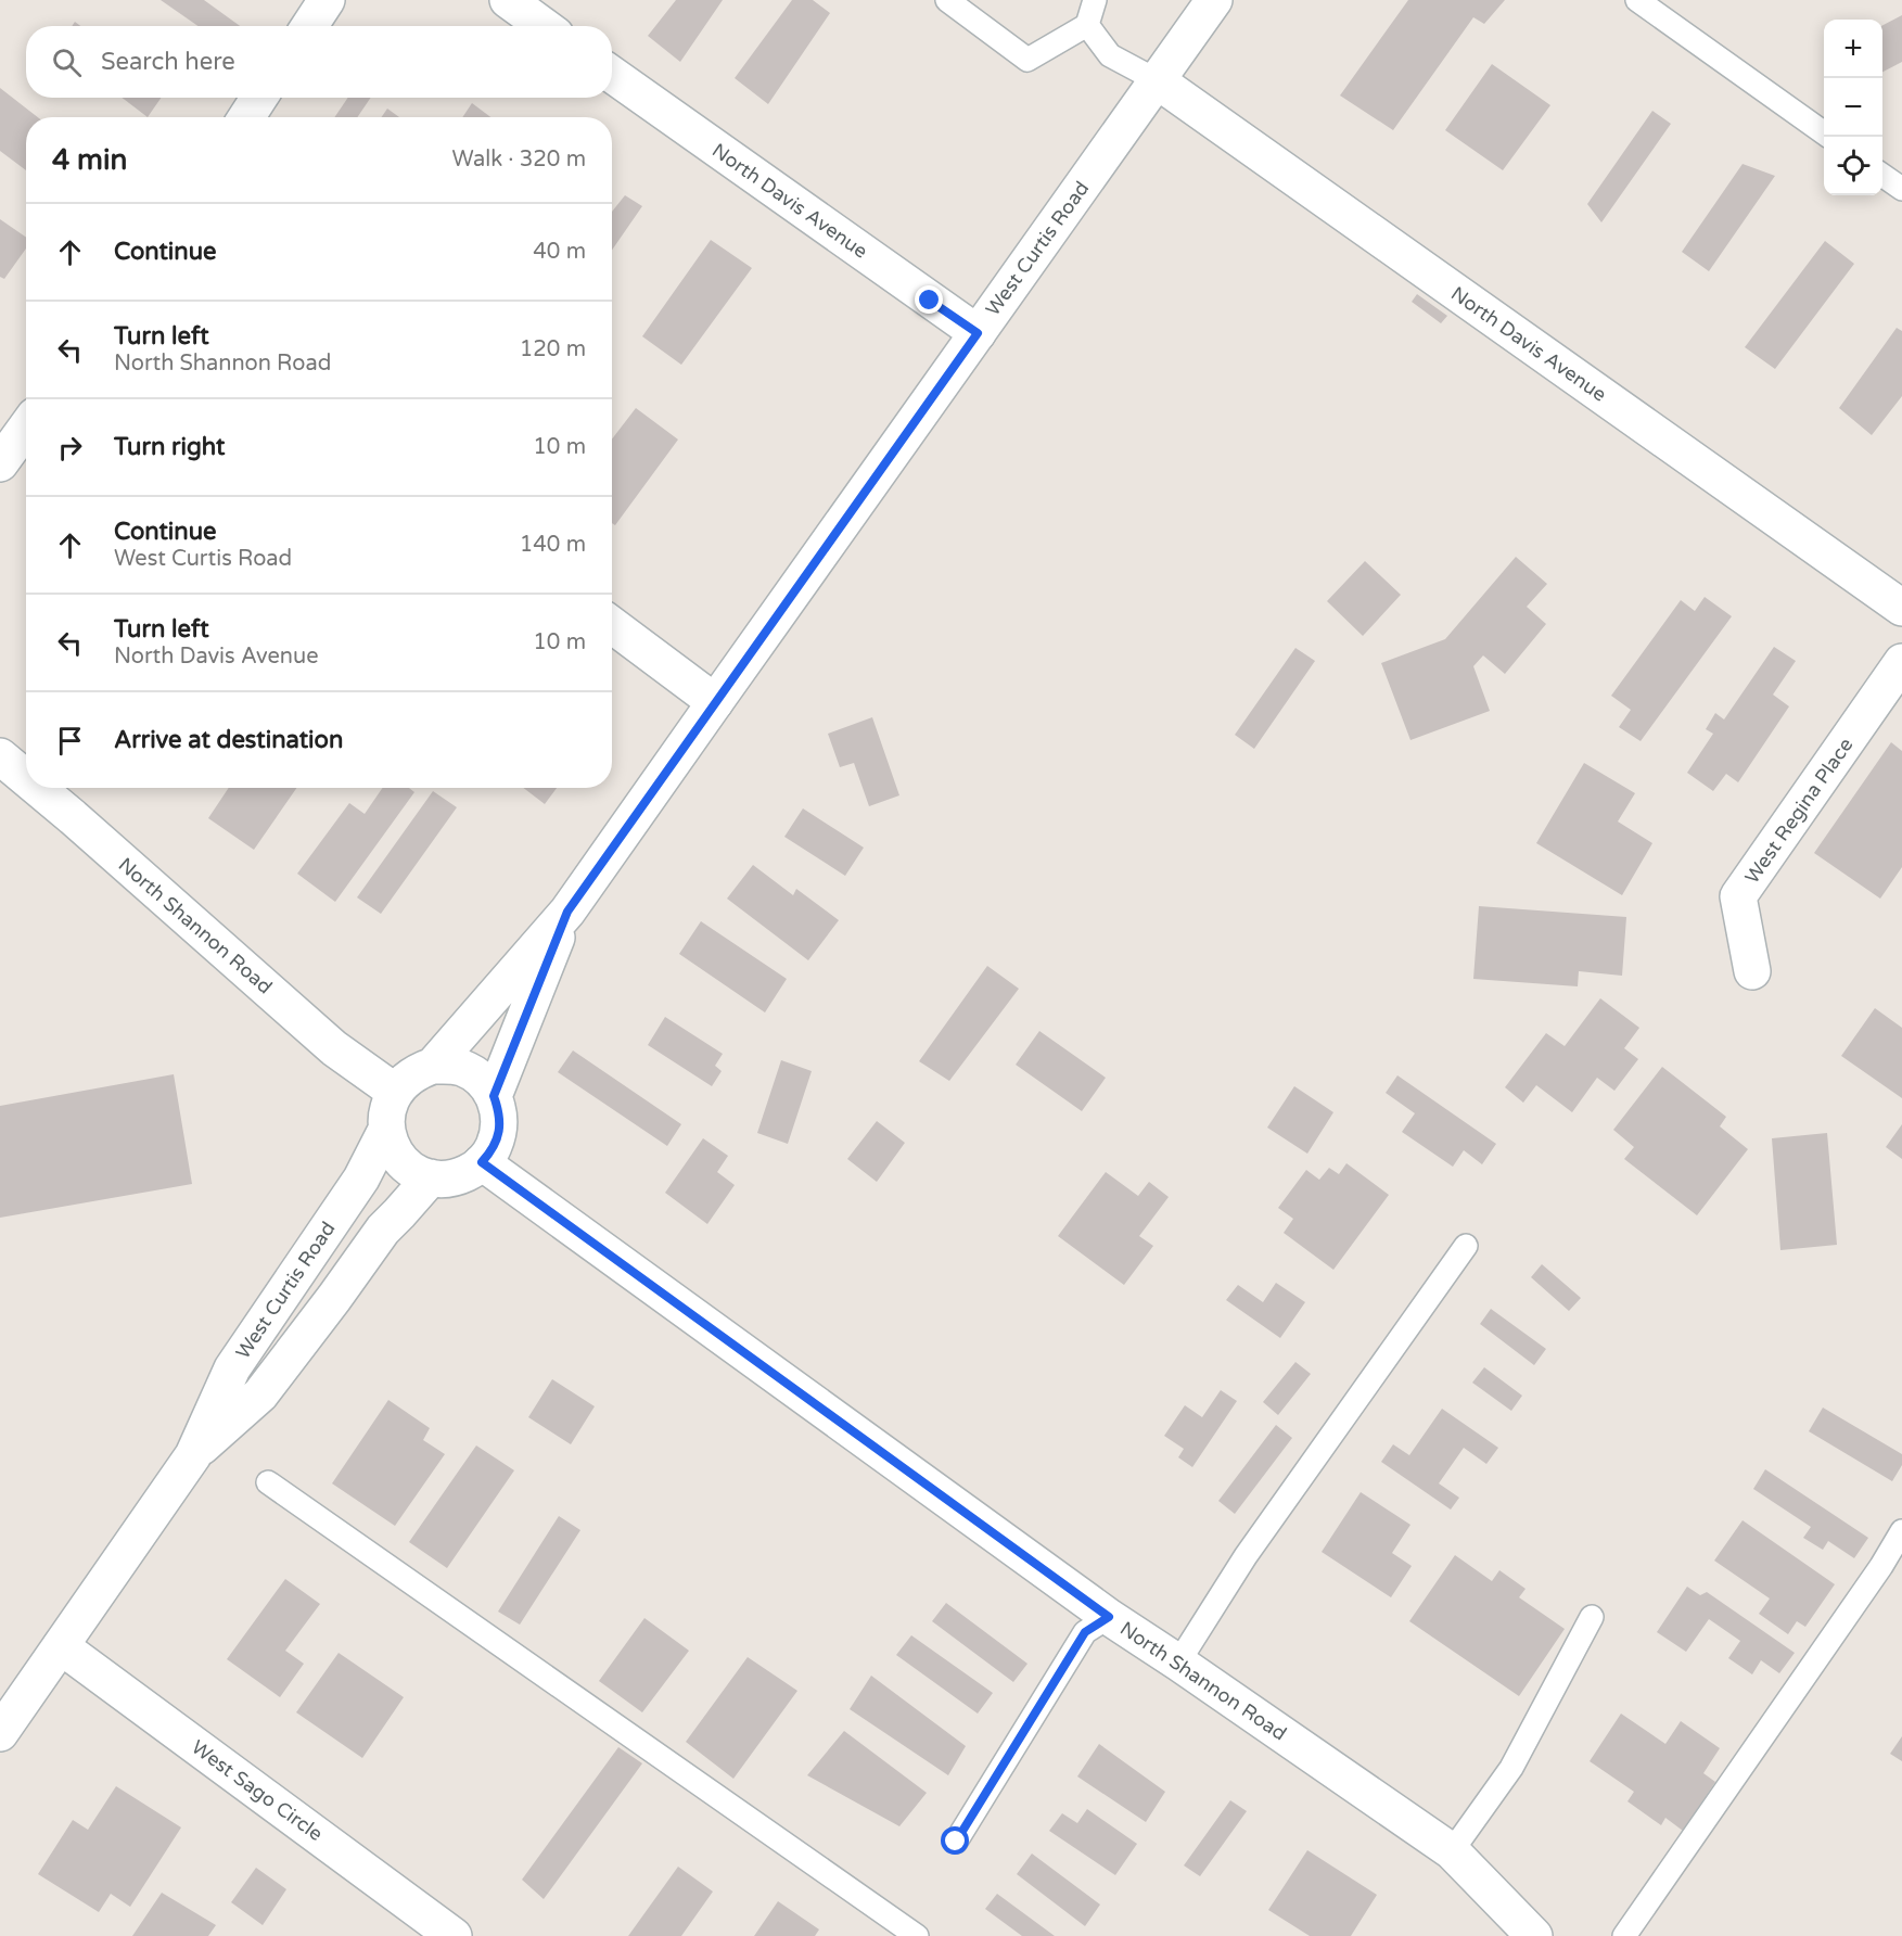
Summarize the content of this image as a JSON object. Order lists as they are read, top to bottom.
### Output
{
  "streets": {
    "street": [
      "North Davis Avenue",
      "West Curtis Road",
      "West Regina Place",
      "North Shannon Road",
      "West Sago Circle"
    ]
  },
  "crossings": [
    ["North Davis Avenue", "West Curtis Road"],
    ["West Curtis Road", "North Shannon Road"],
    ["West Curtis Road", "West Sago Circle"]
  ],
  "page": {
    "map_buttons": ["+", "−"],
    "search": "Search here",
    "heading": ["4 min", "Walk · 320 m"],
    "list": [
      ["Continue", "40 m"],
      ["Turn left", "North Shannon Road", "120 m"],
      ["Turn right", "10 m"],
      ["Continue", "West Curtis Road", "140 m"],
      ["Turn left", "North Davis Avenue", "10 m"],
      "Arrive at destination"
    ]
  }
}
